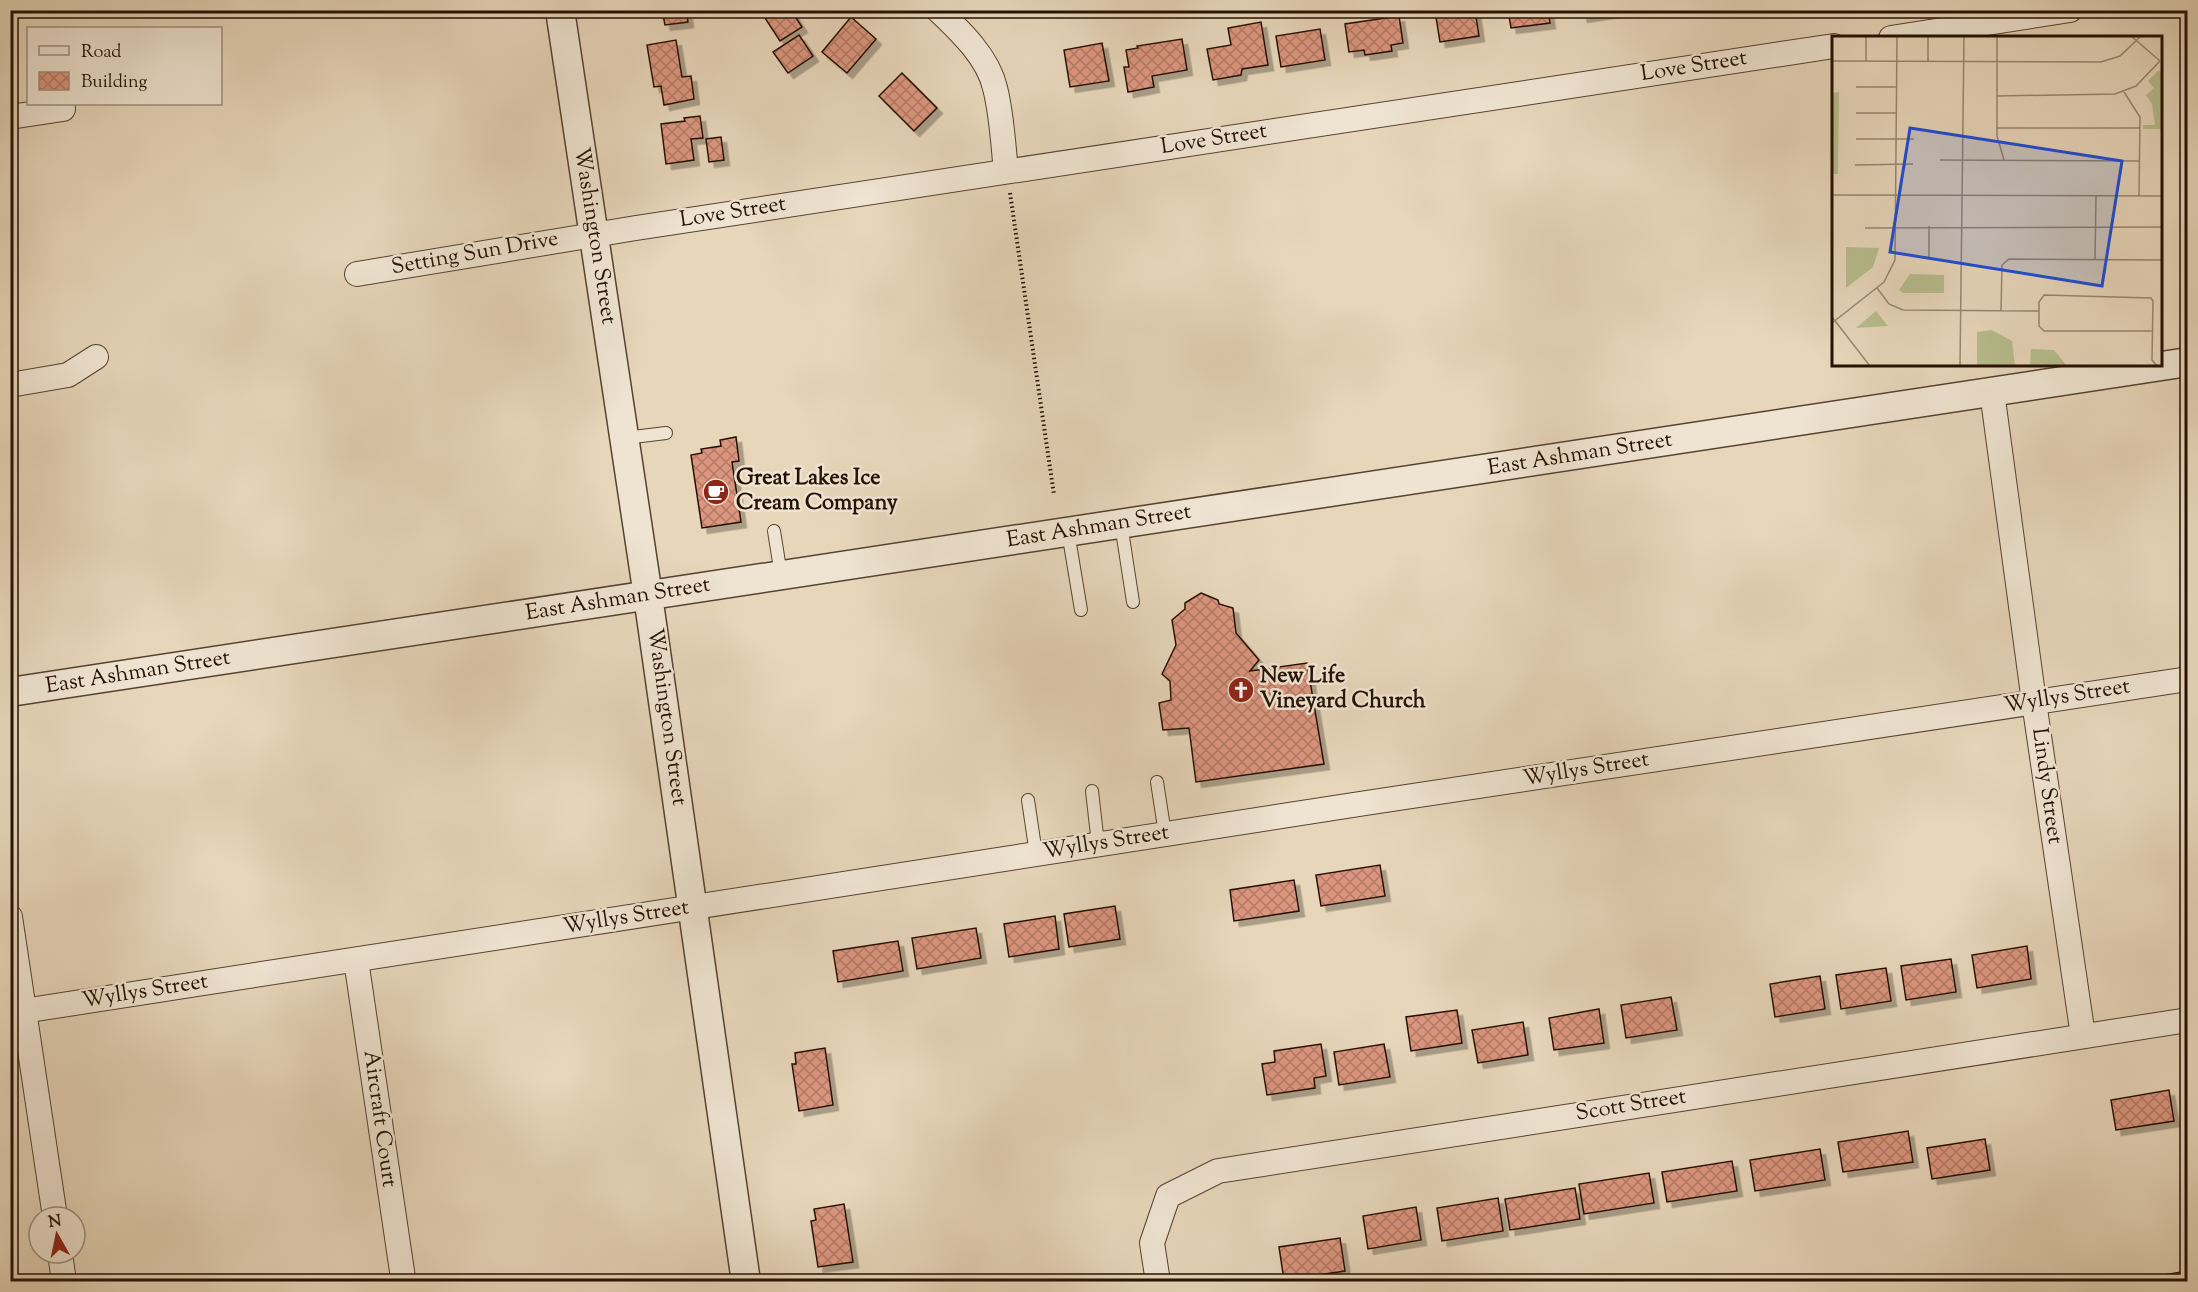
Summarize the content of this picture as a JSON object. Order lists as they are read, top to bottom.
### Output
{
  "streets": {
    "street": [
      "Love Street",
      "Washington Street",
      "Setting Sun Drive",
      "East Ashman Street",
      "Wyllys Street",
      "Lindy Street",
      "Scott Street",
      "Aircraft Court"
    ]
  },
  "crossings": [
    ["Love Street", "Washington Street"],
    ["Love Street", "Setting Sun Drive"],
    ["Washington Street", "Setting Sun Drive"],
    ["Washington Street", "East Ashman Street"],
    ["Washington Street", "Wyllys Street"],
    ["East Ashman Street", "Lindy Street"],
    ["Wyllys Street", "Lindy Street"],
    ["Wyllys Street", "Aircraft Court"],
    ["Lindy Street", "Scott Street"]
  ],
  "places": {
    "cafe": ["Great Lakes Ice Cream Company"],
    "church": ["New Life Vineyard Church"]
  },
  "legend": ["Road", "Building"],
  "north": "top"
}
